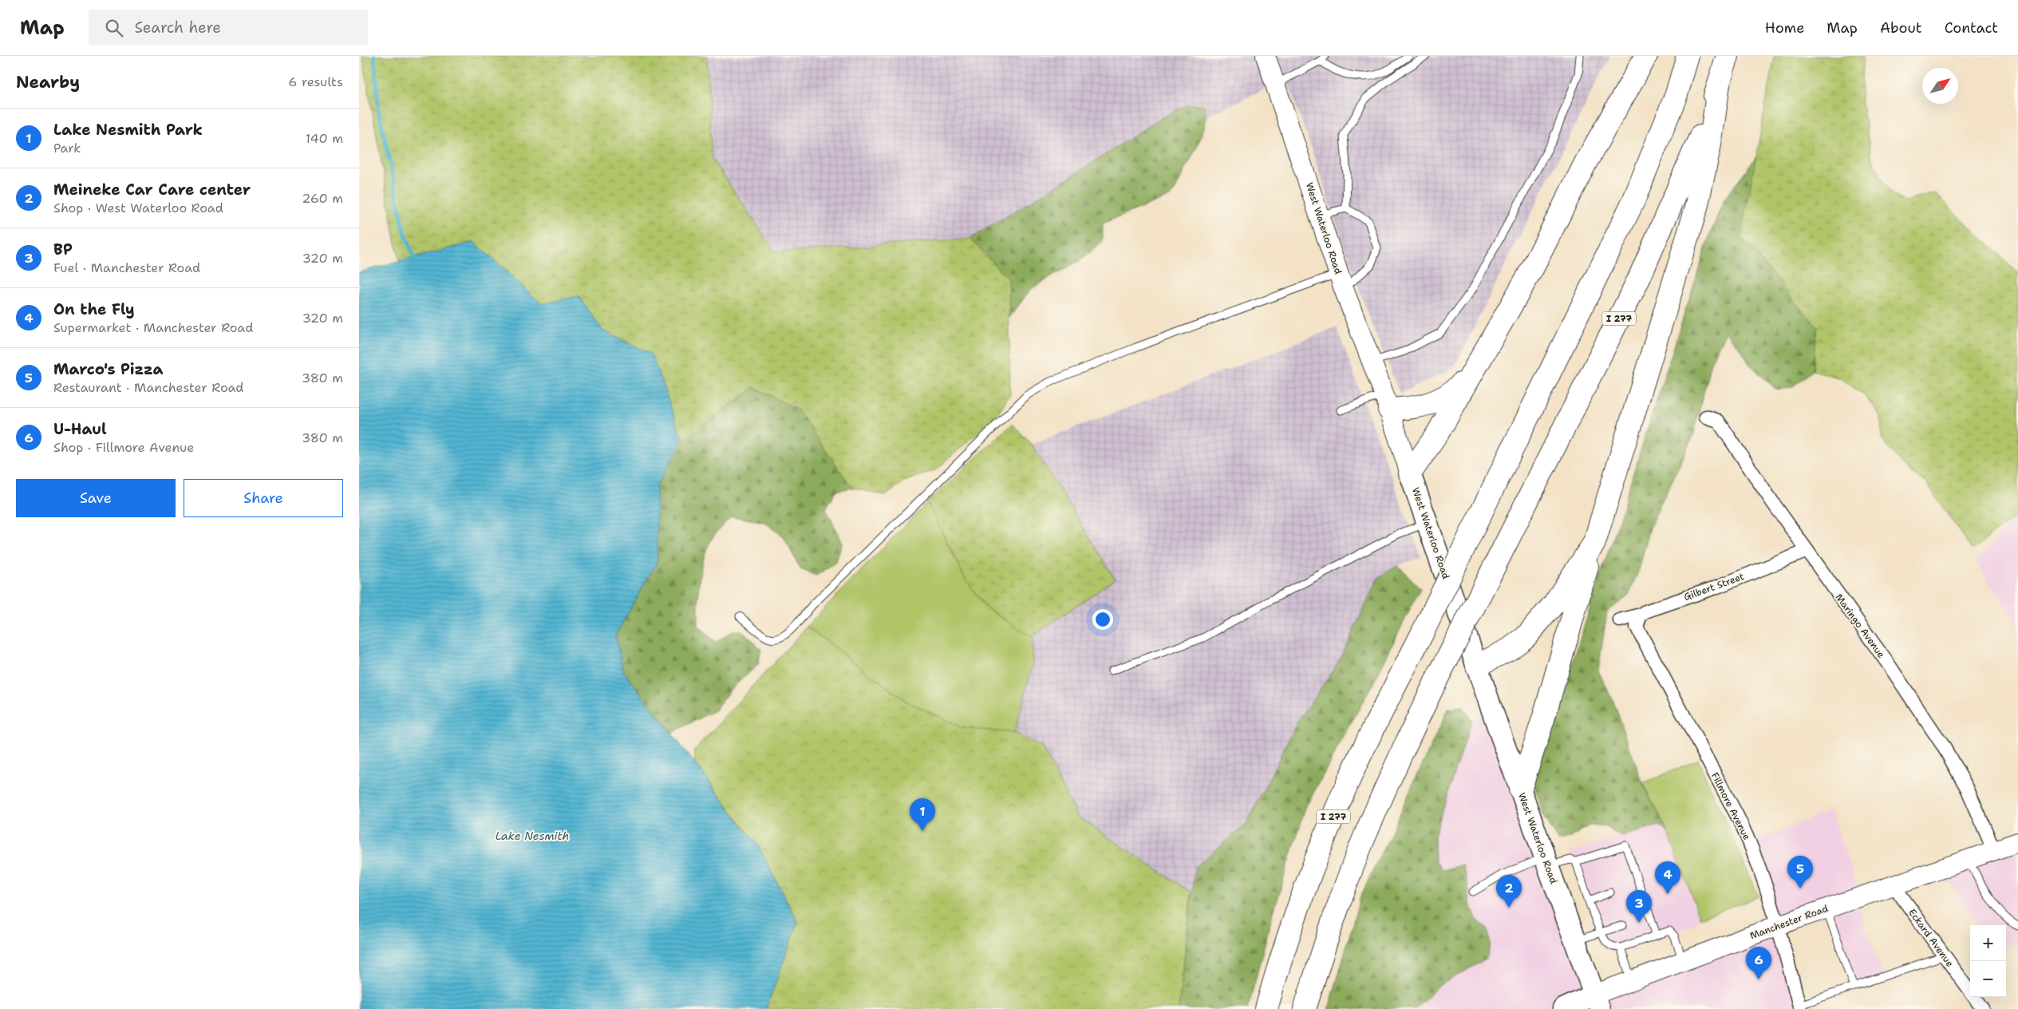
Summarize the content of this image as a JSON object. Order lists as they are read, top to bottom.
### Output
{
  "streets": {
    "highway": ["I 277"],
    "main road": ["West Waterloo Road", "Manchester Road"],
    "street": [
      "Gilbert Street",
      "Maringo Avenue",
      "Fillmore Avenue",
      "Eckard Avenue"
    ]
  },
  "crossings": [
    ["West Waterloo Road", "Manchester Road"],
    ["Gilbert Street", "Maringo Avenue"],
    ["Gilbert Street", "Fillmore Avenue"],
    ["Maringo Avenue", "Manchester Road"],
    ["Fillmore Avenue", "Manchester Road"],
    ["Manchester Road", "Eckard Avenue"]
  ],
  "water": ["Lake Nesmith"],
  "north": "top right",
  "page": {
    "header": "Map",
    "search": "Search here",
    "nav": [
      "Home",
      "Map",
      "About",
      "Contact"
    ],
    "heading": ["Nearby", "6 results"],
    "list": [
      {
        "mark": "1",
        "name": "Lake Nesmith Park",
        "note": "Park",
        "value": "140 m"
      },
      {
        "mark": "2",
        "name": "Meineke Car Care center",
        "note": "Shop · West Waterloo Road",
        "value": "260 m"
      },
      {
        "mark": "3",
        "name": "BP",
        "note": "Fuel · Manchester Road",
        "value": "320 m"
      },
      {
        "mark": "4",
        "name": "On the Fly",
        "note": "Supermarket · Manchester Road",
        "value": "320 m"
      },
      {
        "mark": "5",
        "name": "Marco's Pizza",
        "note": "Restaurant · Manchester Road",
        "value": "380 m"
      },
      {
        "mark": "6",
        "name": "U-Haul",
        "note": "Shop · Fillmore Avenue",
        "value": "380 m"
      }
    ],
    "buttons": ["Save", "Share"],
    "pins": [
      "1",
      "5",
      "4",
      "2",
      "3",
      "6"
    ],
    "map_buttons": ["+", "−"]
  }
}
